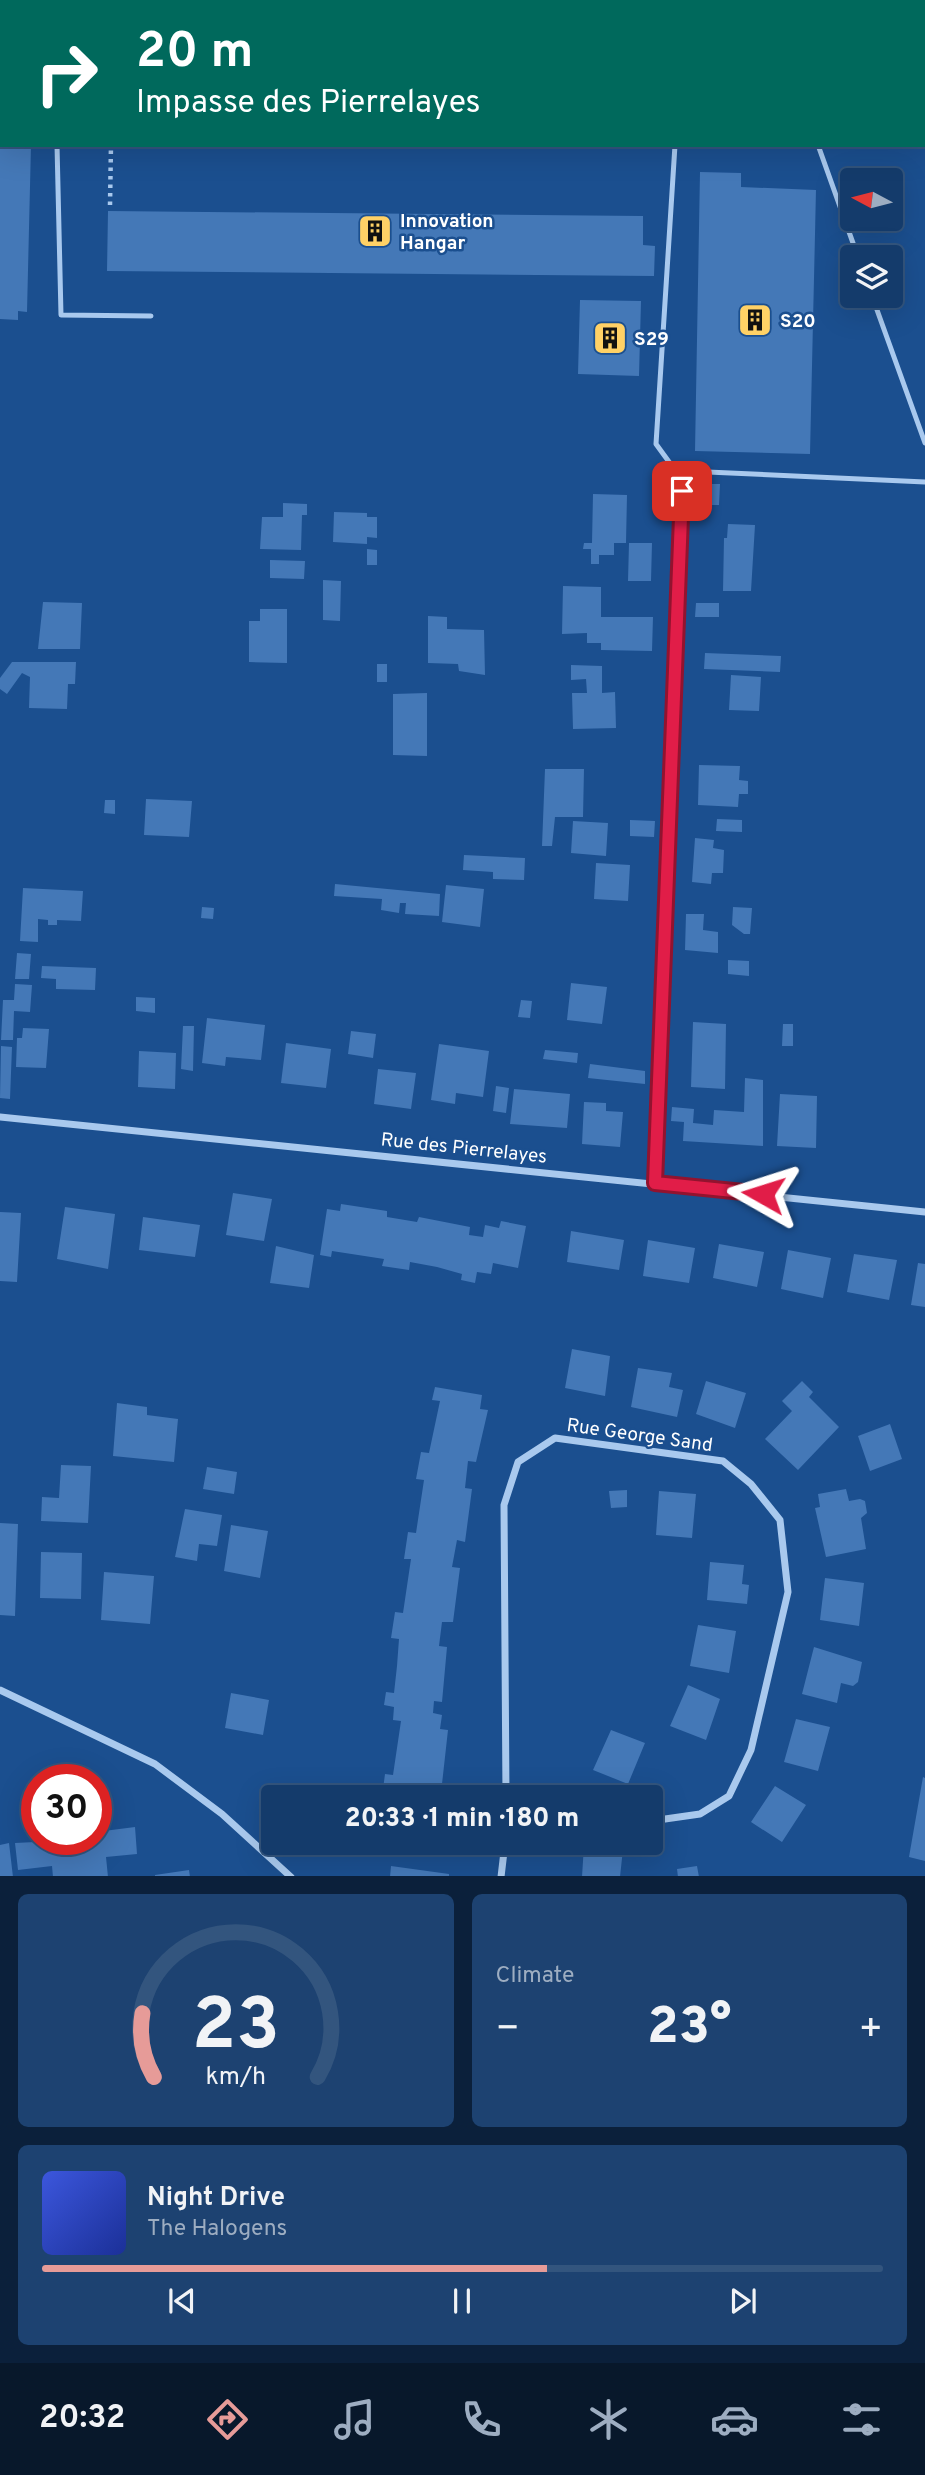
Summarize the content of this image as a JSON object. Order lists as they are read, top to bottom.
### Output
{
  "streets": {
    "street": ["Rue des Pierrelayes", "Rue George Sand"]
  },
  "places": {
    "building": ["Innovation Hangar", "S20", "S29"]
  },
  "north": "left",
  "page": {
    "turn": ["20 m", "Impasse des Pierrelayes"],
    "limit": "30",
    "trip": "20:33 · 1 min · 180 m",
    "tile": "Climate",
    "heat": ["−", "23°", "+"],
    "song": ["Night Drive", "The Halogens"],
    "tabs": "20:32",
    "gauge": ["23", "km/h"]
  }
}
